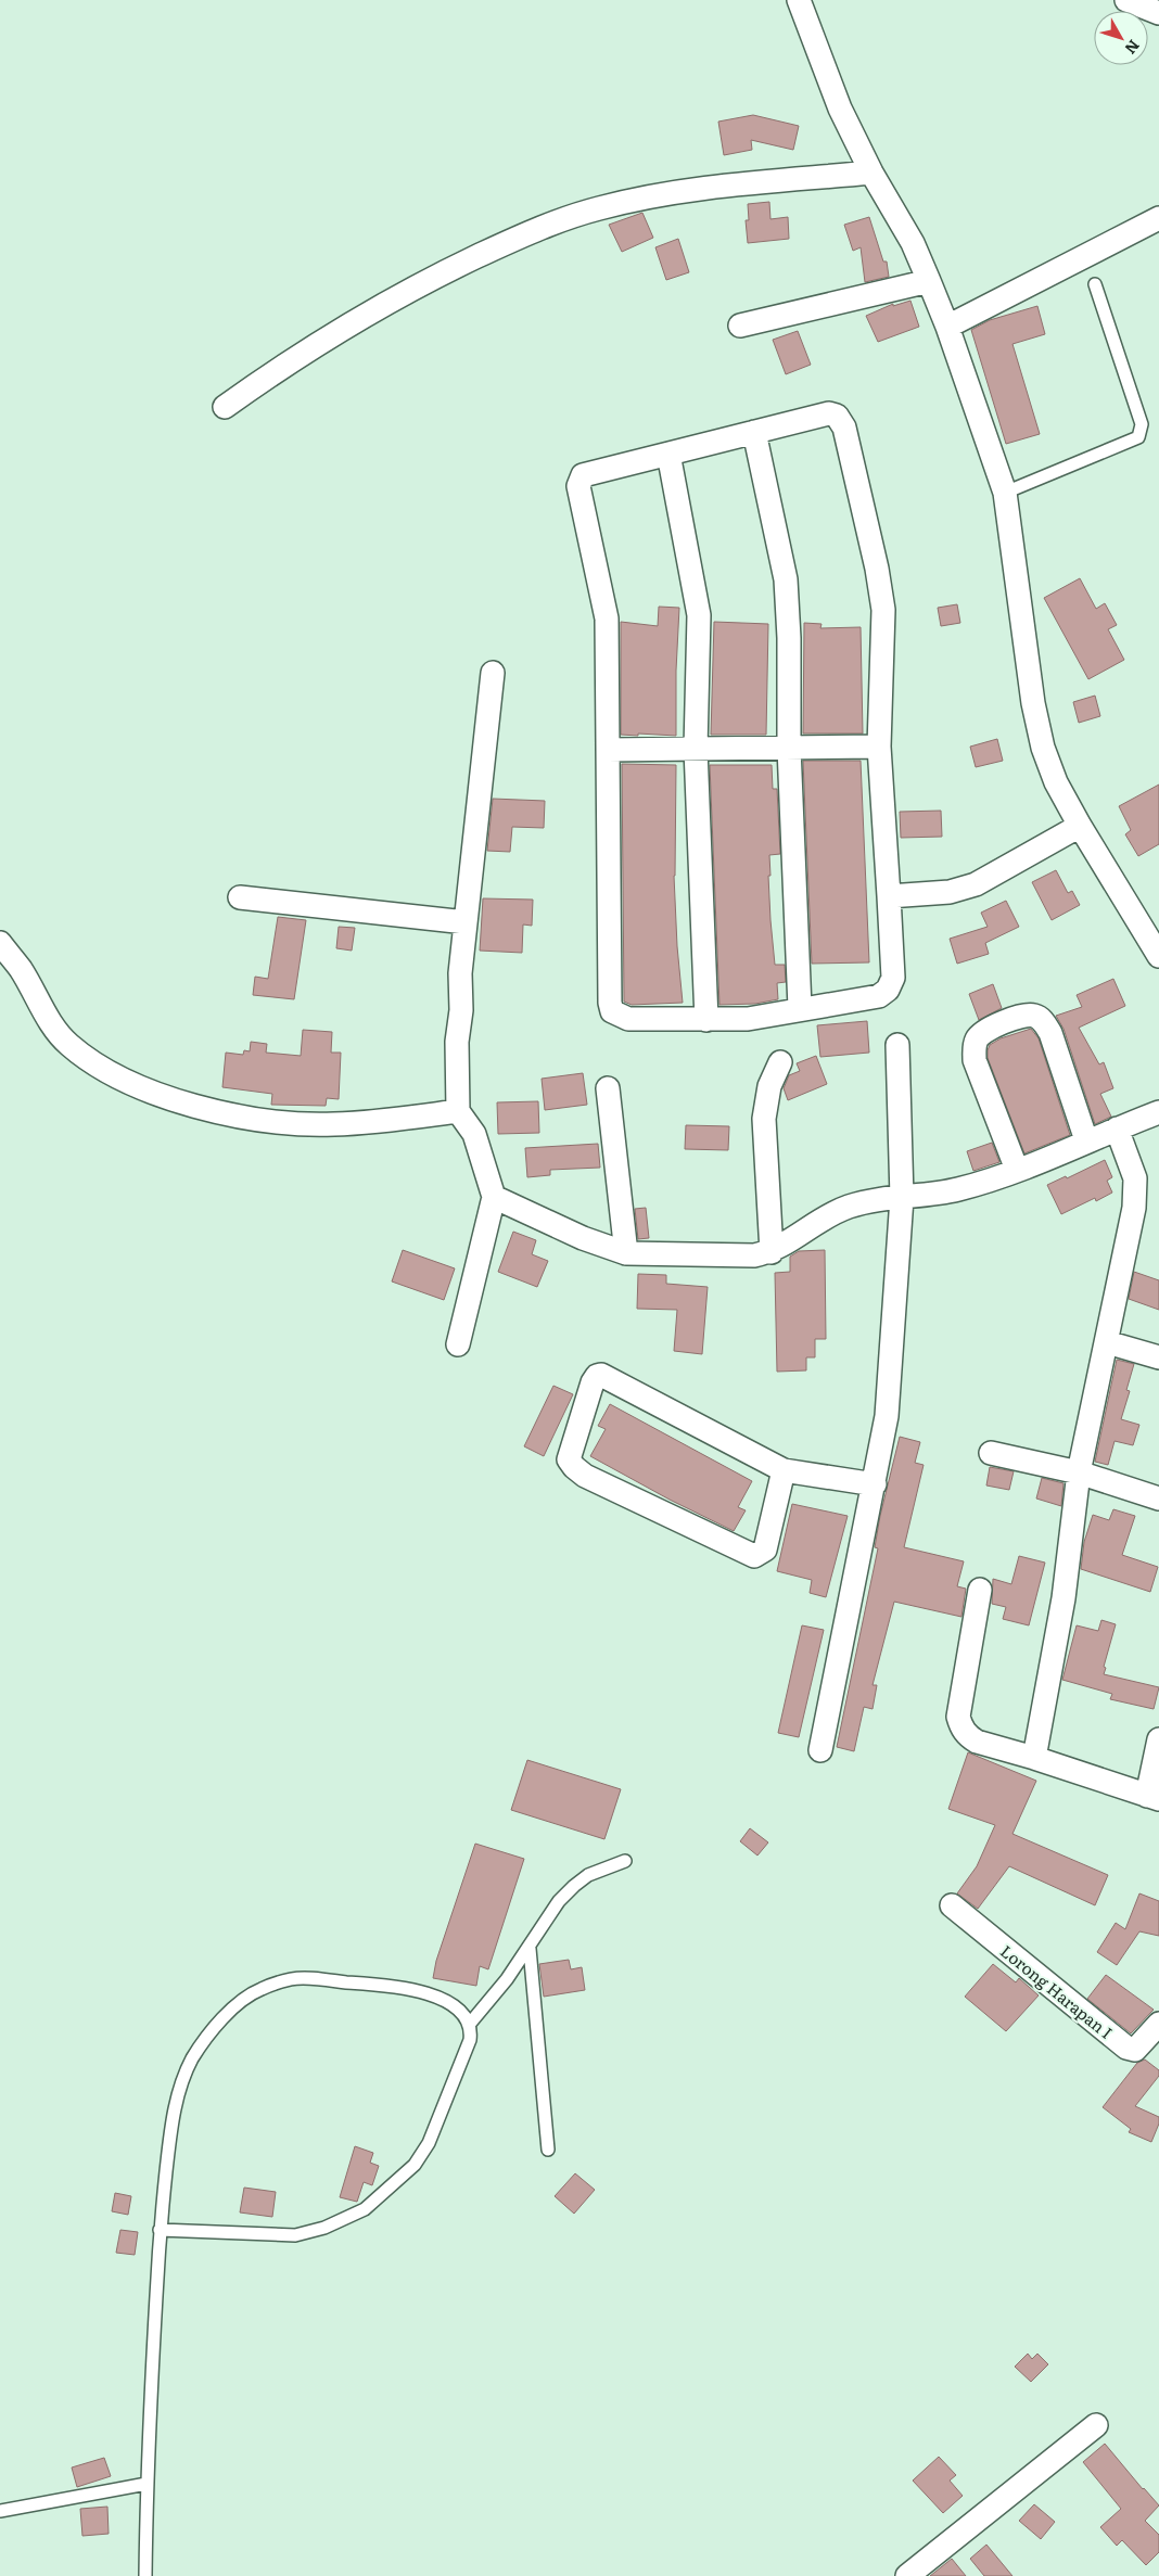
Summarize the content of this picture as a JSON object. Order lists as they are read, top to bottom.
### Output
{
  "streets": {
    "street": ["Lorong Harapan I"]
  },
  "north": "bottom right"
}
